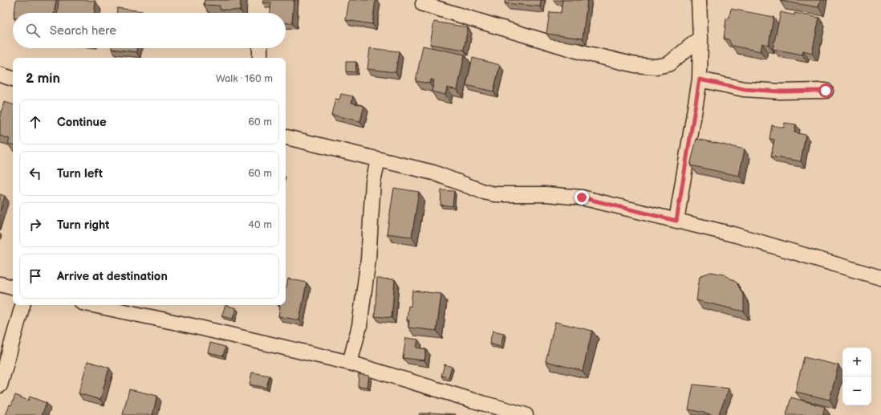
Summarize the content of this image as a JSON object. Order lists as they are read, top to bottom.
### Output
{
  "page": {
    "search": "Search here",
    "heading": ["2 min", "Walk · 160 m"],
    "list": [
      ["Continue", "60 m"],
      ["Turn left", "60 m"],
      ["Turn right", "40 m"],
      "Arrive at destination"
    ],
    "map_buttons": ["+", "−"]
  }
}
